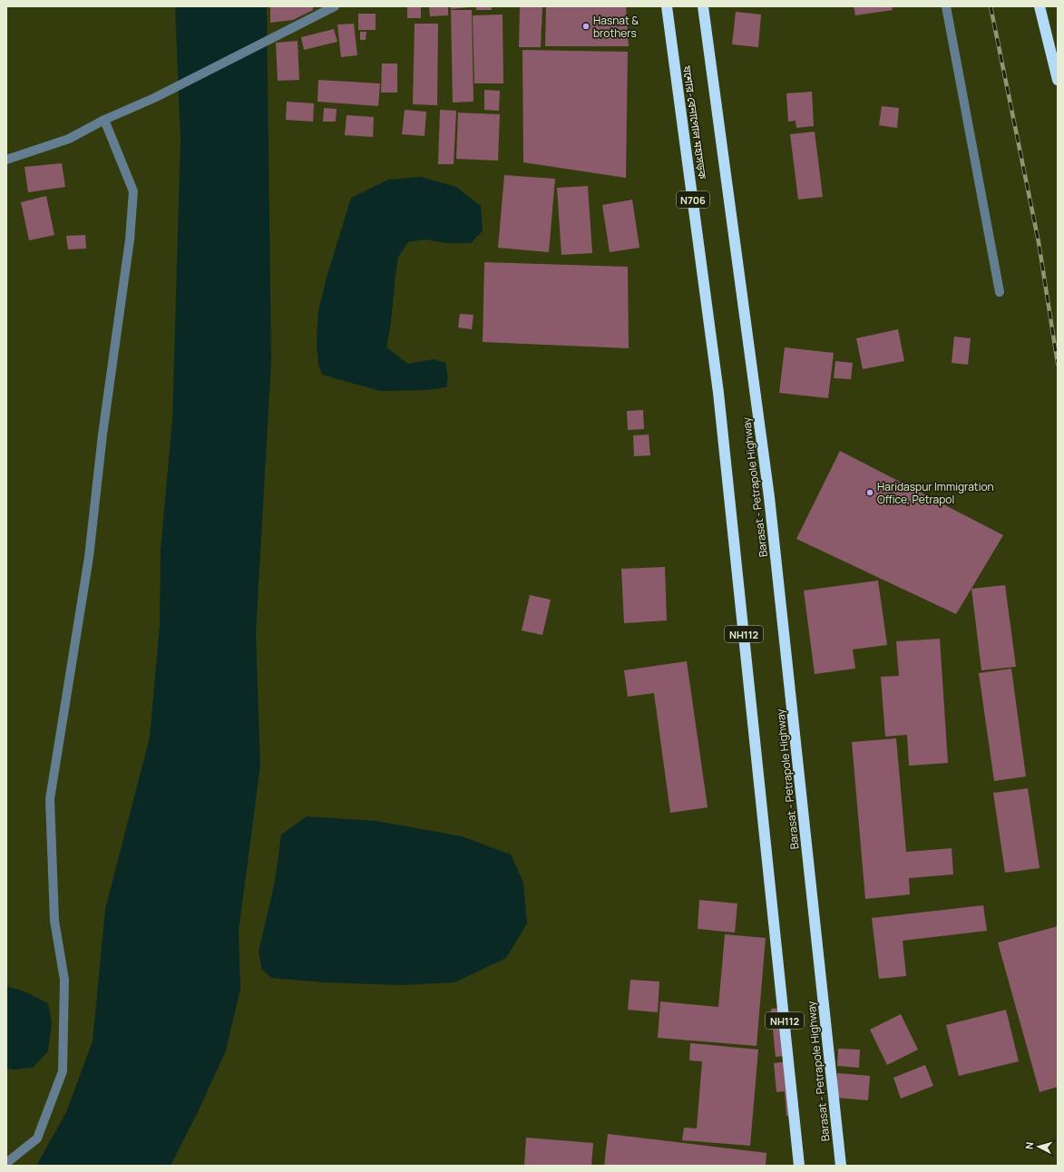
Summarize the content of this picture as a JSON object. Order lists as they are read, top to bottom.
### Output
{
  "streets": {
    "highway": [
      "যশোর-বেনাপোল মহাসড়ক",
      "N706",
      "Barasat - Petrapole Highway",
      "NH112"
    ]
  },
  "crossings": [
    ["যশোর-বেনাপোল মহাসড়ক", "NH112"]
  ],
  "places": ["Hasnat & brothers", "Haridaspur Immigration Office, Petrapol"],
  "north": "left"
}
